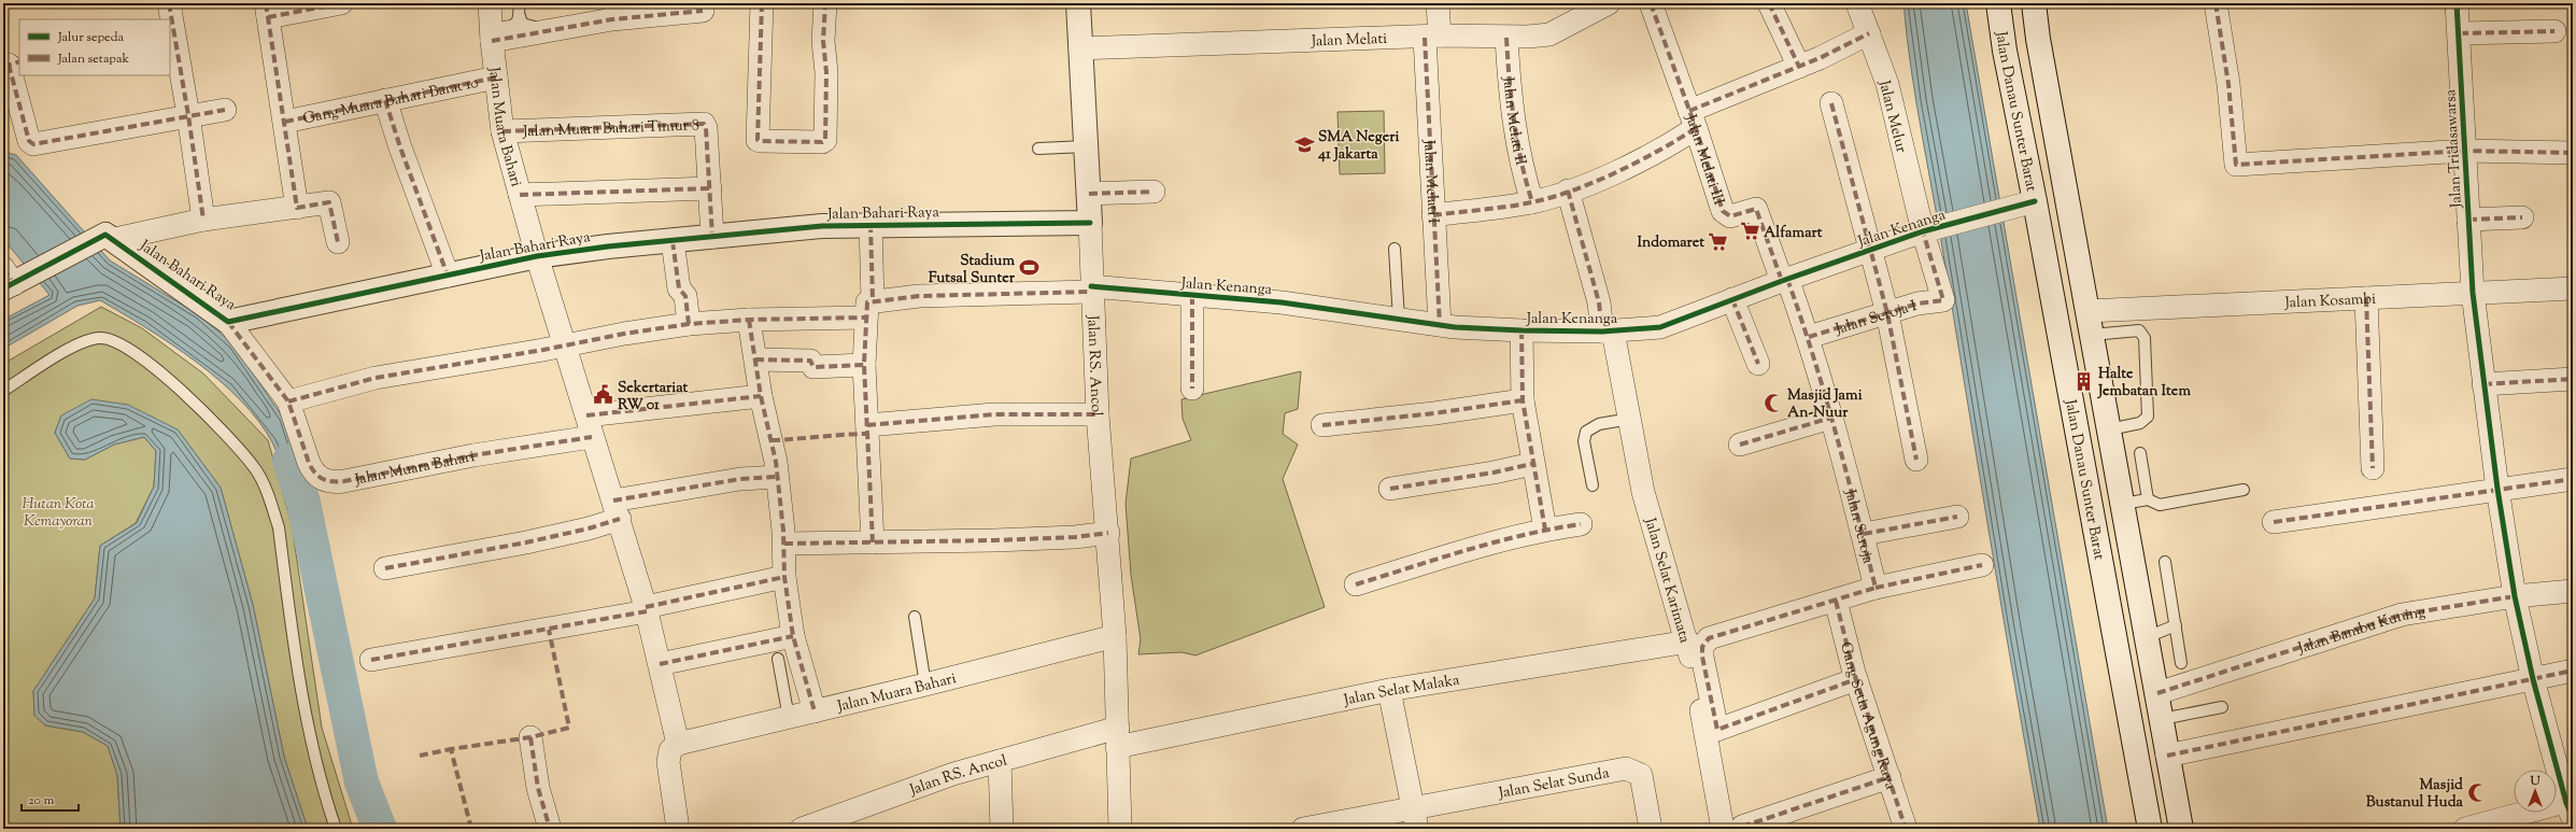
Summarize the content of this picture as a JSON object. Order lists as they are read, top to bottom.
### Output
{
  "streets": {
    "main road": ["Jalan Danau Sunter Barat", "Jalan Bahari Raya", "Jalan RS. Ancol"],
    "street": [
      "Jalan Melati",
      "Gang Muara Bahari Barat 10",
      "Jalan Melur",
      "Jalan Melati II",
      "Jalan Muara Bahari",
      "Jalan Muara Bahari Timur 8",
      "Jalan Tridasawarsa",
      "Jalan Melati III",
      "Jalan Melati I",
      "Jalan Kenanga",
      "Jalan Kosambi",
      "Jalan Seroja I",
      "Jalan Seroja",
      "Jalan Selat Karimata",
      "Jalan Bambu Kuning",
      "Jalan Selat Malaka",
      "Gang Setia Agung Raya",
      "Jalan Selat Sunda"
    ]
  },
  "crossings": [
    ["Jalan Melati", "Jalan Melati II"],
    ["Jalan Melati", "Jalan Melati I"],
    ["Jalan Melati", "Jalan RS. Ancol"],
    ["Gang Muara Bahari Barat 10", "Jalan Muara Bahari"],
    ["Jalan Danau Sunter Barat", "Jalan Kenanga"],
    ["Jalan Danau Sunter Barat", "Jalan Kosambi"],
    ["Jalan Danau Sunter Barat", "Jalan Bambu Kuning"],
    ["Jalan Melur", "Jalan Kenanga"],
    ["Jalan Melur", "Jalan Seroja I"],
    ["Jalan Muara Bahari", "Jalan Muara Bahari Timur 8"],
    ["Jalan Muara Bahari", "Jalan Bahari Raya"],
    ["Jalan Muara Bahari", "Jalan Kenanga"],
    ["Jalan Muara Bahari", "Jalan RS. Ancol"],
    ["Jalan Tridasawarsa", "Jalan Kosambi"],
    ["Jalan Tridasawarsa", "Jalan Bambu Kuning"],
    ["Jalan Melati III", "Jalan Kenanga"],
    ["Jalan Melati III", "Jalan Seroja"],
    ["Jalan Melati I", "Jalan Kenanga"],
    ["Jalan Bahari Raya", "Jalan RS. Ancol"],
    ["Jalan Kenanga", "Jalan RS. Ancol"],
    ["Jalan Kenanga", "Jalan Seroja"],
    ["Jalan Kenanga", "Jalan Selat Karimata"],
    ["Jalan Seroja I", "Jalan Seroja"],
    ["Jalan RS. Ancol", "Jalan Selat Malaka"],
    ["Jalan Selat Karimata", "Jalan Selat Malaka"]
  ],
  "parks": ["Hutan Kota Kemayoran"],
  "places": {
    "school or university": ["SMA Negeri 41 Jakarta"],
    "supermarket": ["Alfamart", "Indomaret"],
    "sports": ["Stadium Futsal Sunter"],
    "building": ["Halte Jembatan Item"],
    "public building": ["Sekertariat RW 01"],
    "mosque": ["Masjid Jami An-Nuur", "Masjid Bustanul Huda"]
  },
  "legend": ["Jalur sepeda", "Jalan setapak"],
  "scale_bar": "20 m",
  "north": "top"
}
